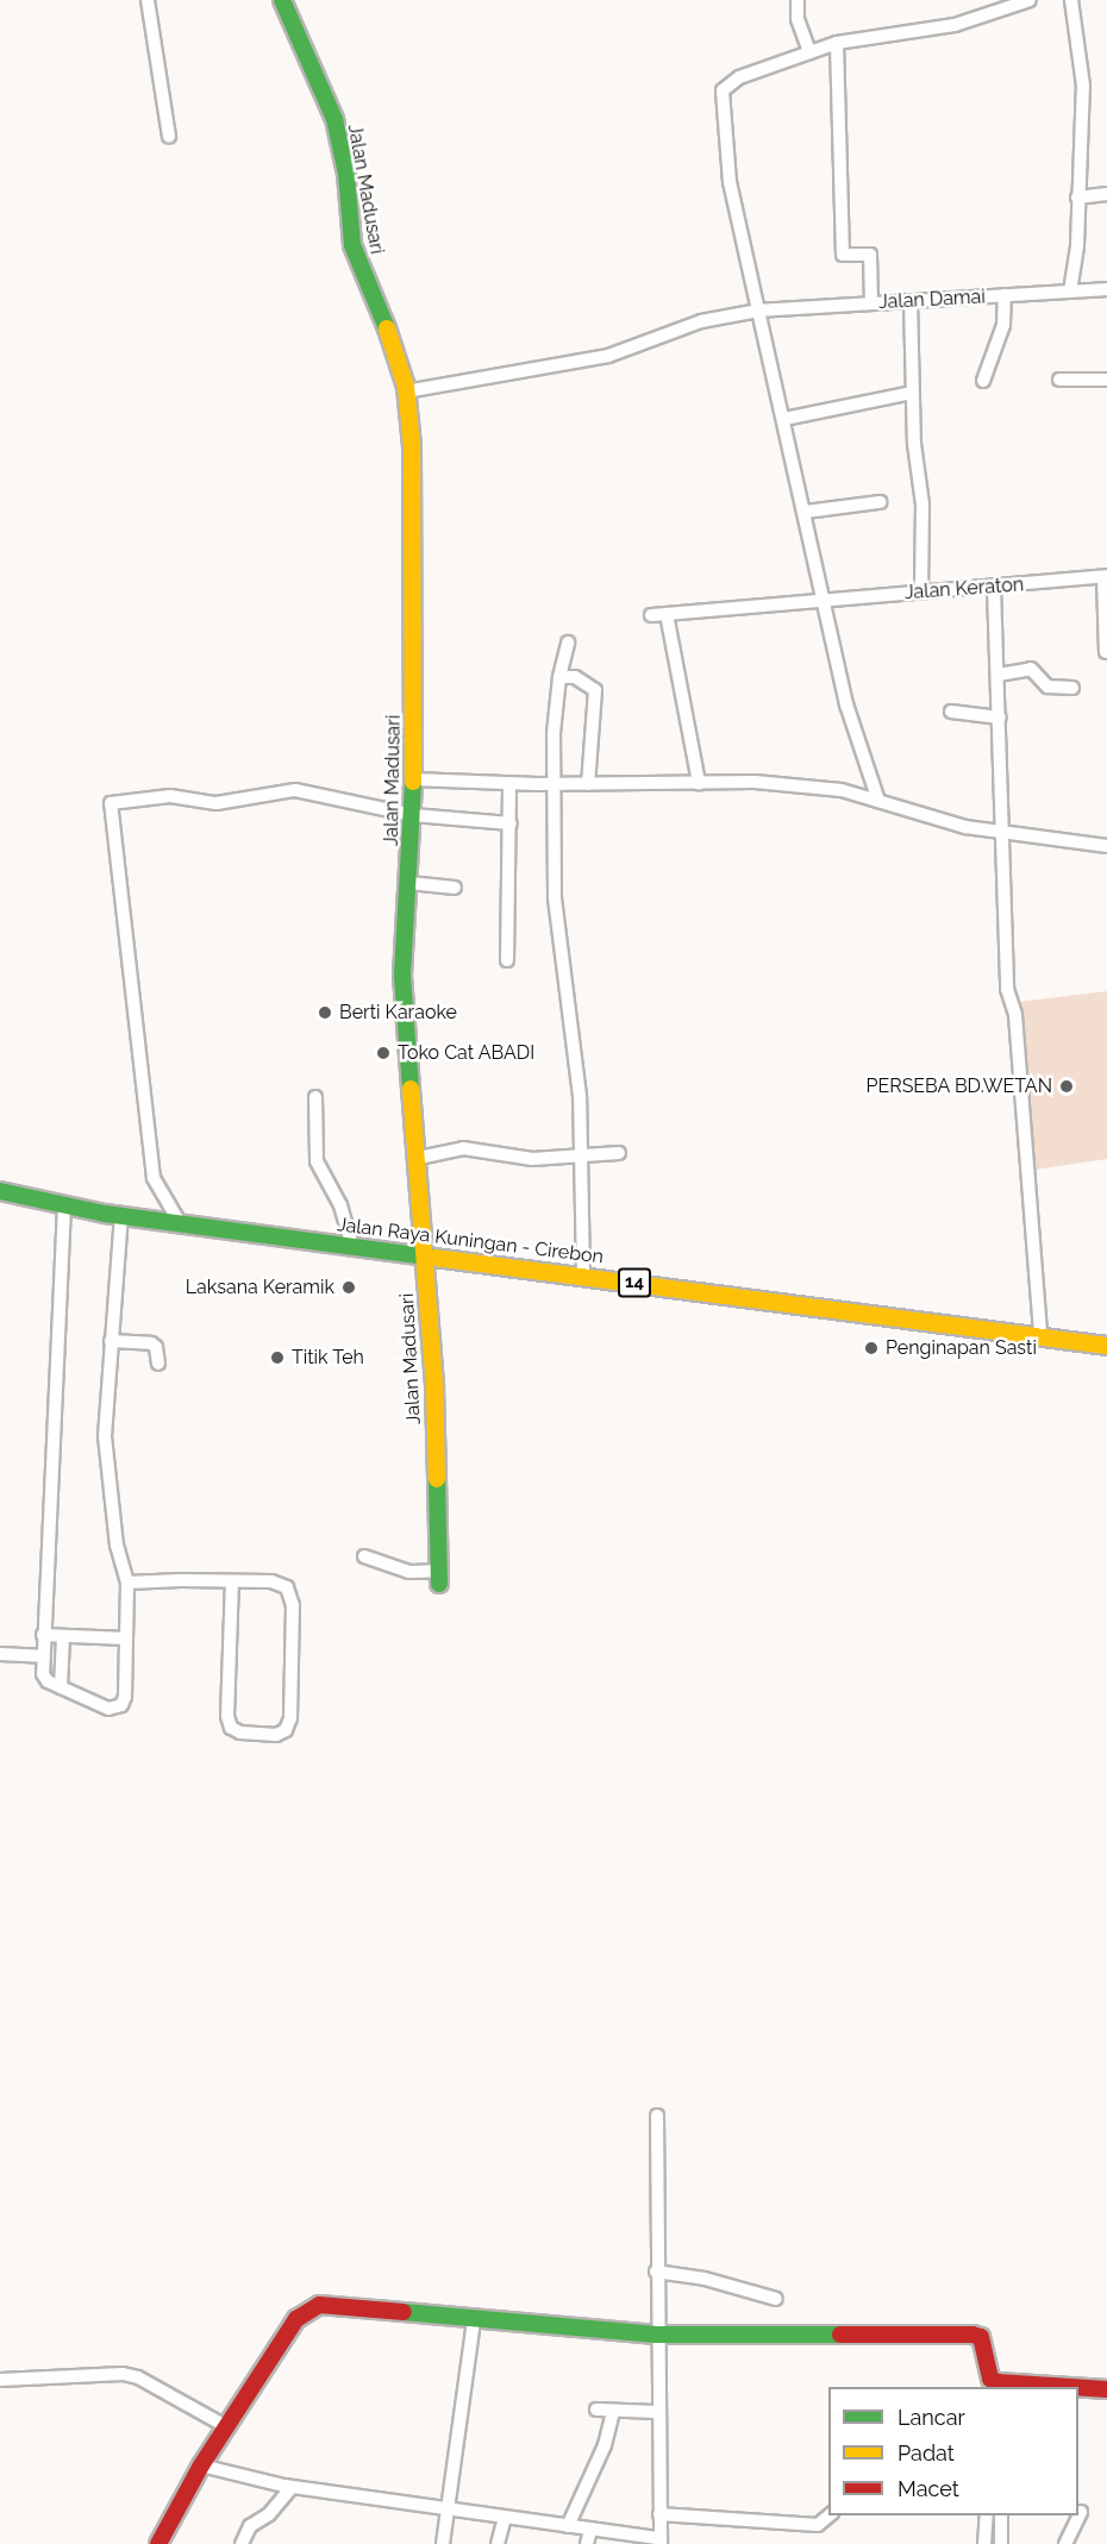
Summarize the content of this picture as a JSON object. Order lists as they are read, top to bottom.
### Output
{
  "streets": {
    "main road": ["Jalan Madusari", "Jalan Raya Kuningan - Cirebon", "14"],
    "street": ["Jalan Damai", "Jalan Keraton"]
  },
  "crossings": [
    ["Jalan Madusari", "Jalan Damai"],
    ["Jalan Madusari", "Jalan Raya Kuningan - Cirebon"]
  ],
  "places": [
    "Berti Karaoke",
    "Toko Cat ABADI",
    "PERSEBA BD.WETAN",
    "Laksana Keramik",
    "Penginapan Sasti",
    "Titik Teh"
  ],
  "legend": ["Lancar", "Padat", "Macet"]
}
